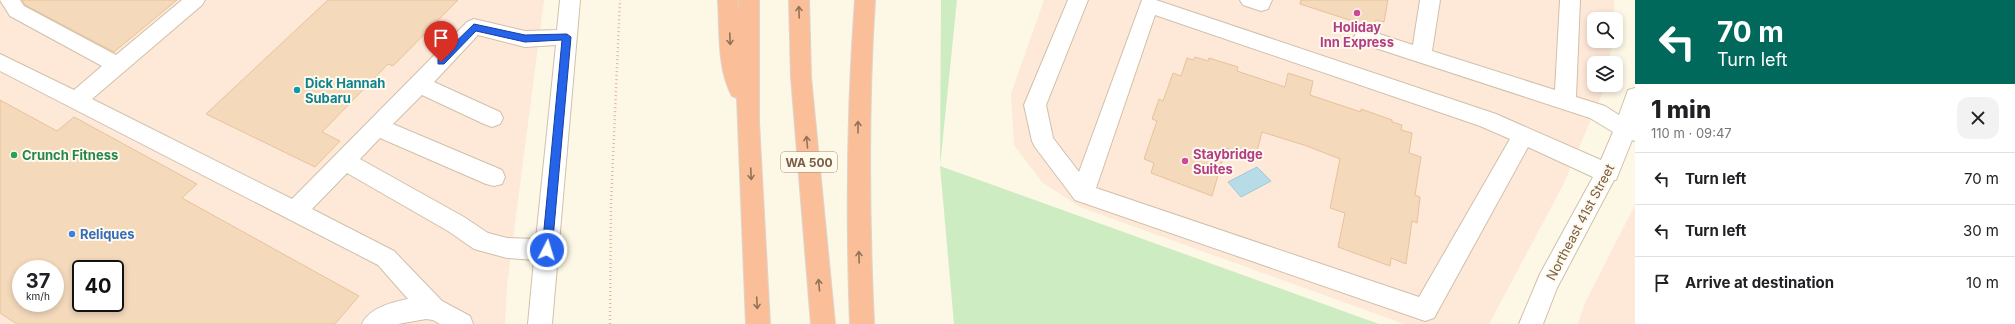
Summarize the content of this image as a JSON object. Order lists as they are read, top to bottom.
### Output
{
  "streets": {
    "highway": ["WA 500"],
    "street": ["Northeast 41st Street"]
  },
  "places": [
    "Holiday Inn Express",
    "Dick Hannah Subaru",
    "Crunch Fitness",
    "Staybridge Suites",
    "Reliques"
  ],
  "page": {
    "turn": ["70 m", "Turn left"],
    "heading": ["1 min", "110 m · 09:47"],
    "list": [
      {
        "name": "Turn left",
        "value": "70 m"
      },
      {
        "name": "Turn left",
        "value": "30 m"
      },
      {
        "name": "Arrive at destination",
        "value": "10 m"
      }
    ],
    "speed": "37 km/h",
    "limit": "40"
  }
}
